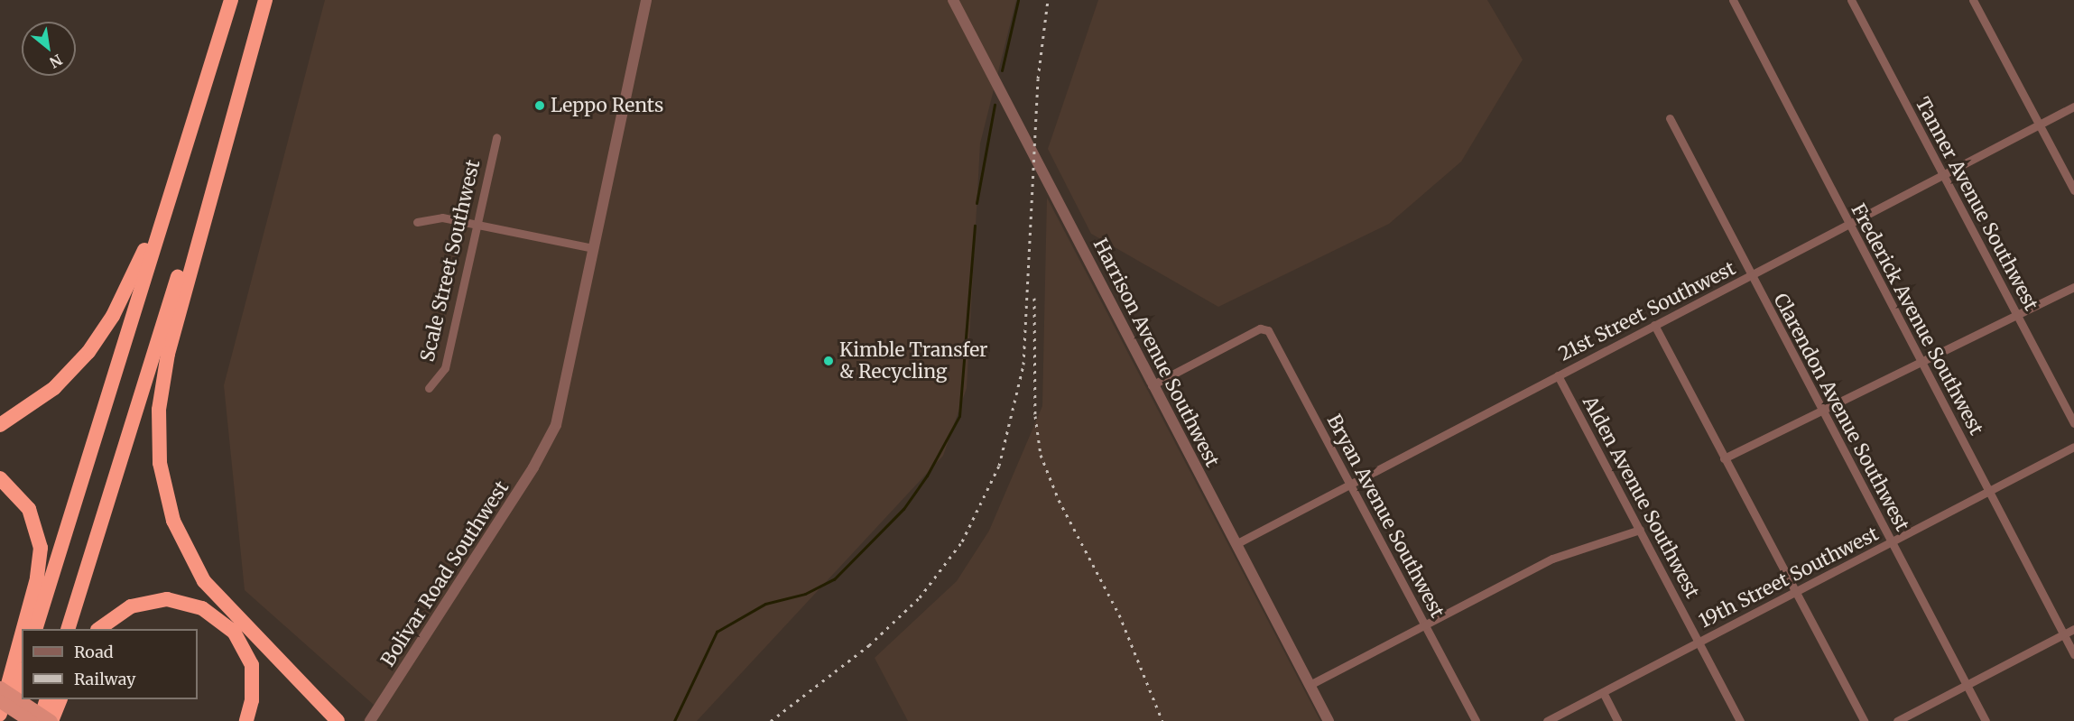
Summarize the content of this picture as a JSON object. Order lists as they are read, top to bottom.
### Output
{
  "streets": {
    "street": [
      "Tanner Avenue Southwest",
      "Scale Street Southwest",
      "21st Street Southwest",
      "Frederick Avenue Southwest",
      "Harrison Avenue Southwest",
      "Clarendon Avenue Southwest",
      "Alden Avenue Southwest",
      "Bryan Avenue Southwest",
      "Bolivar Road Southwest",
      "19th Street Southwest"
    ]
  },
  "crossings": [
    ["Tanner Avenue Southwest", "21st Street Southwest"],
    ["21st Street Southwest", "Frederick Avenue Southwest"],
    ["21st Street Southwest", "Harrison Avenue Southwest"],
    ["21st Street Southwest", "Clarendon Avenue Southwest"],
    ["21st Street Southwest", "Alden Avenue Southwest"],
    ["21st Street Southwest", "Bryan Avenue Southwest"],
    ["Frederick Avenue Southwest", "19th Street Southwest"],
    ["Harrison Avenue Southwest", "Bryan Avenue Southwest"],
    ["Clarendon Avenue Southwest", "19th Street Southwest"],
    ["Alden Avenue Southwest", "19th Street Southwest"]
  ],
  "places": ["Leppo Rents", "Kimble Transfer & Recycling"],
  "legend": ["Road", "Railway"],
  "north": "bottom right"
}
